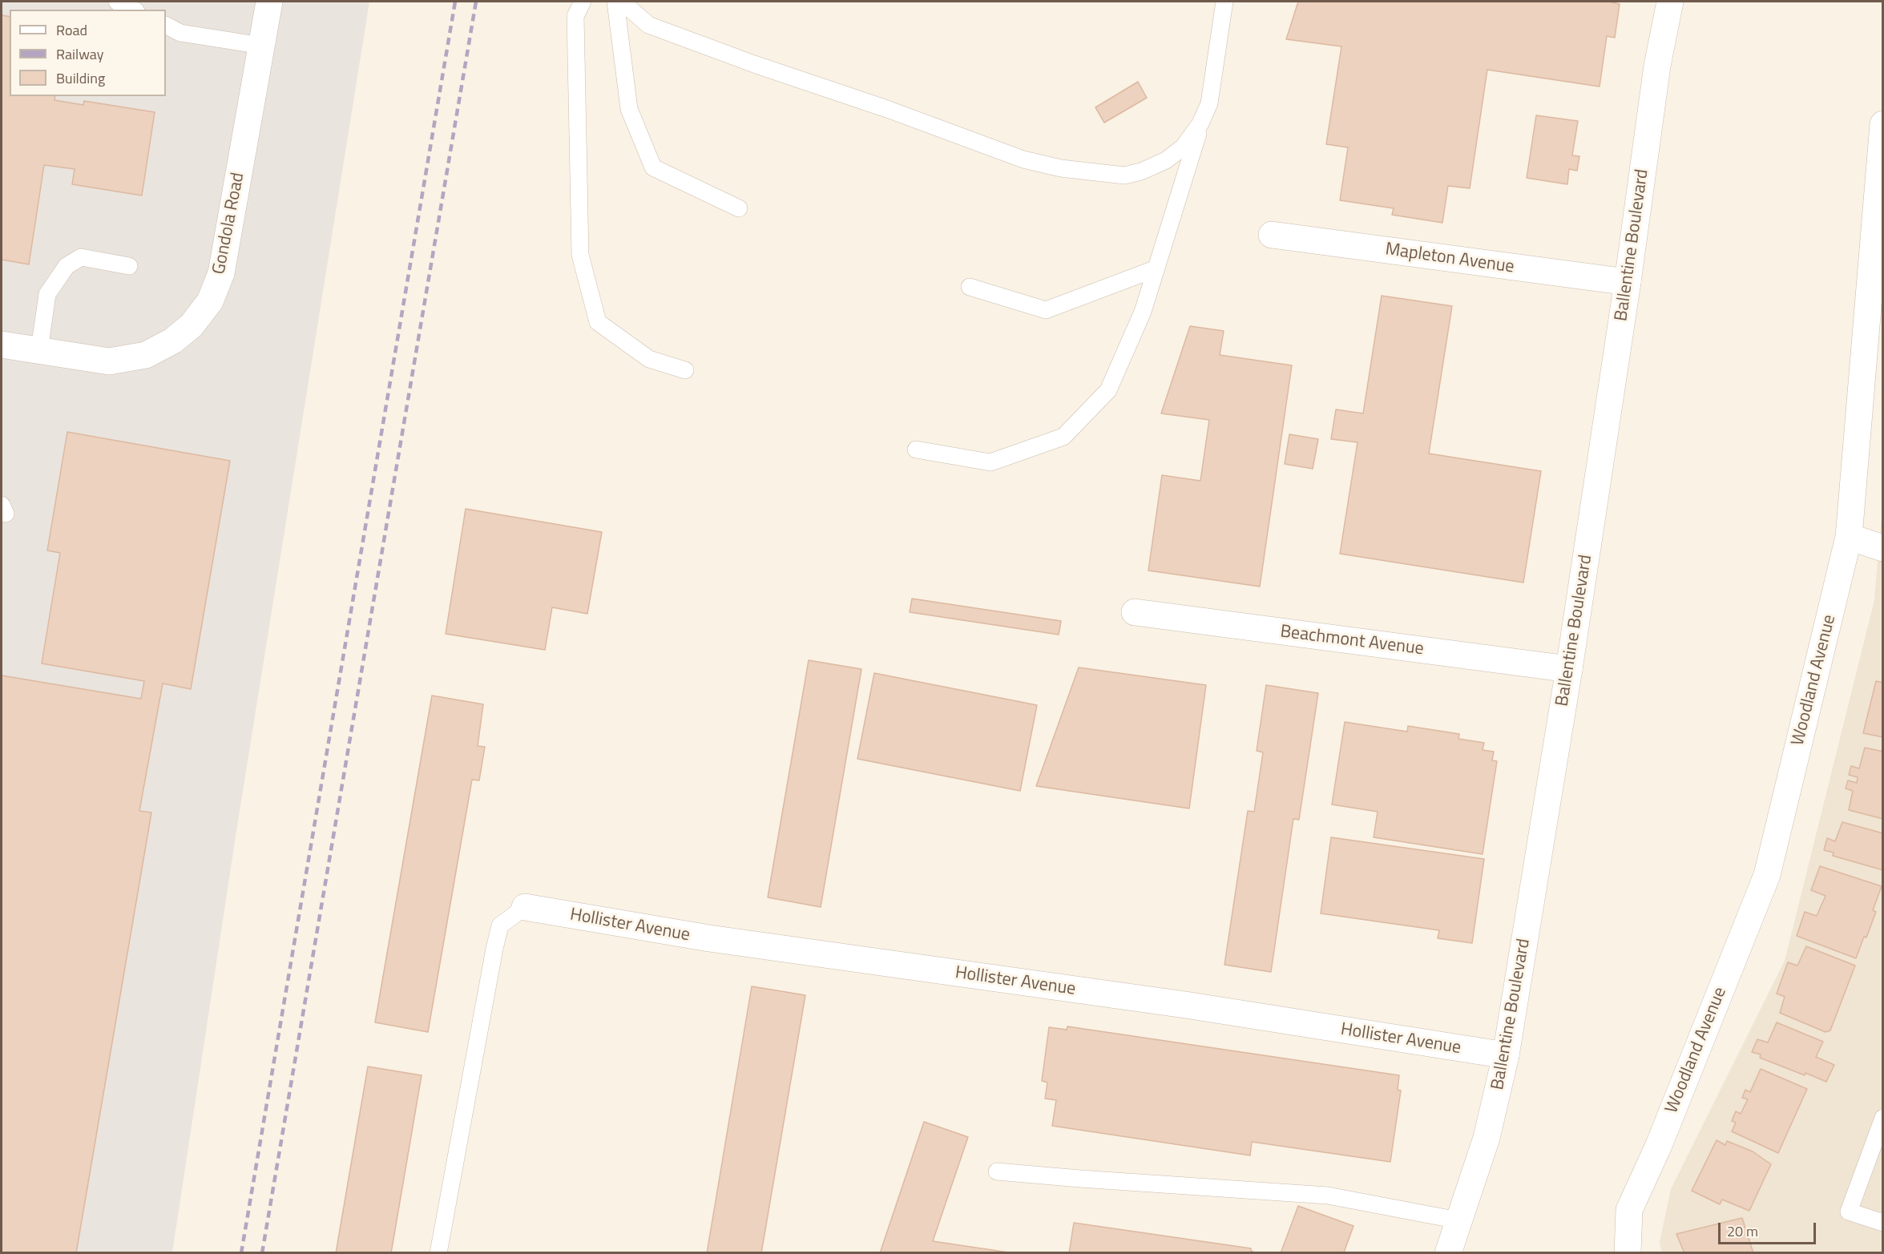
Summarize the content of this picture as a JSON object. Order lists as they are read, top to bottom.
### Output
{
  "streets": {
    "street": [
      "Gondola Road",
      "Ballentine Boulevard",
      "Mapleton Avenue",
      "Beachmont Avenue",
      "Woodland Avenue",
      "Hollister Avenue"
    ]
  },
  "crossings": [
    ["Ballentine Boulevard", "Mapleton Avenue"],
    ["Ballentine Boulevard", "Beachmont Avenue"],
    ["Ballentine Boulevard", "Hollister Avenue"]
  ],
  "legend": ["Road", "Railway", "Building"],
  "scale_bar": "20 m"
}
